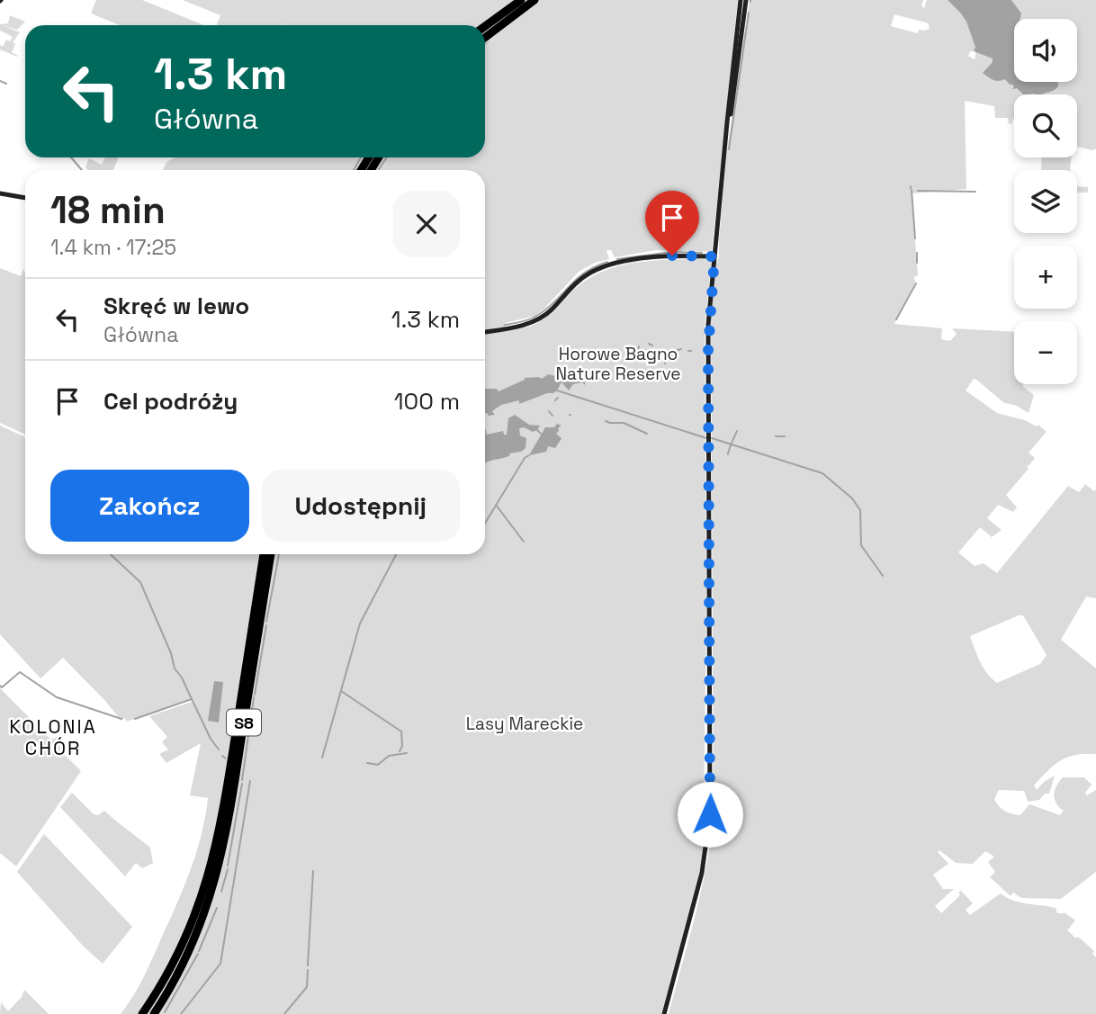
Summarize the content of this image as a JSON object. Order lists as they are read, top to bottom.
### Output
{
  "streets": {
    "highway": ["S8"]
  },
  "districts": ["KOLONIA CHÓR"],
  "parks": ["Horowe Bagno Nature Reserve", "Lasy Mareckie"],
  "page": {
    "map_buttons": ["+", "−"],
    "turn": ["1.3 km", "Główna"],
    "heading": ["18 min", "1.4 km · 17:25"],
    "list": [
      {
        "name": "Skręć w lewo",
        "note": "Główna",
        "value": "1.3 km"
      },
      {
        "name": "Cel podróży",
        "value": "100 m"
      }
    ],
    "buttons": ["Zakończ", "Udostępnij"]
  }
}
